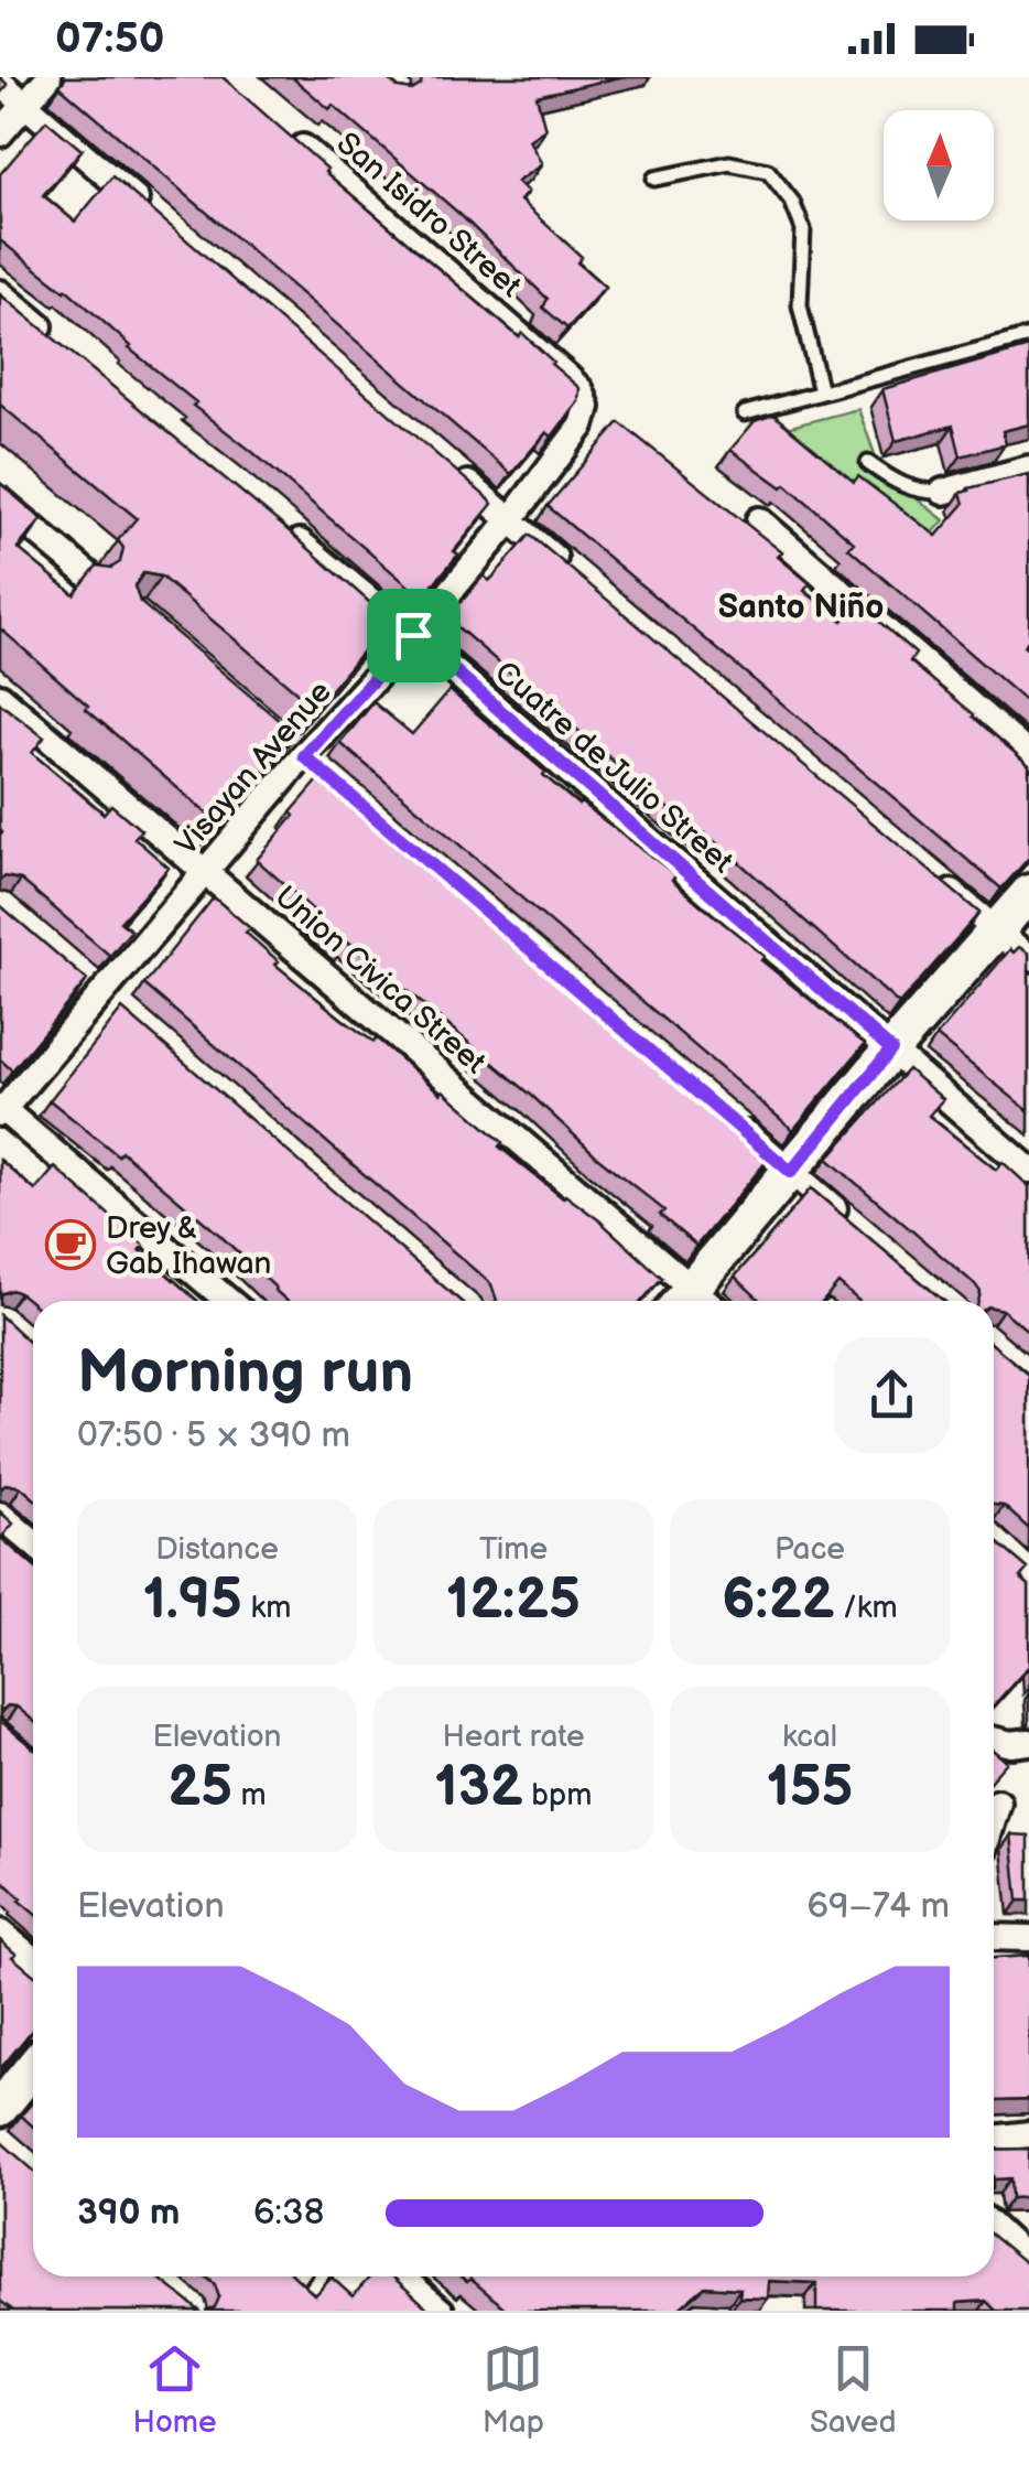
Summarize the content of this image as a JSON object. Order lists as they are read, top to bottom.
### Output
{
  "streets": {
    "street": [
      "San Isidro Street",
      "Cuatre de Julio Street",
      "Visayan Avenue",
      "Union Civica Street"
    ]
  },
  "crossings": [
    ["San Isidro Street", "Visayan Avenue"],
    ["Cuatre de Julio Street", "Visayan Avenue"],
    ["Visayan Avenue", "Union Civica Street"]
  ],
  "districts": ["Santo Niño"],
  "places": {
    "cafe": ["Drey & Gab Ihawan"]
  },
  "north": "top",
  "page": {
    "status": "07:50",
    "heading": ["Morning run", "07:50 · 5 × 390 m"],
    "stats": [
      ["Distance", "1.95 km"],
      ["Time", "12:25"],
      ["Pace", "6:22 /km"],
      ["Elevation", "25 m"],
      ["Heart rate", "132 bpm"],
      ["kcal", "155"]
    ],
    "chart": ["Elevation", "69–74 m"],
    "list": [
      {
        "name": "390 m",
        "note": "6:38"
      }
    ],
    "tabs": ["Home", "Map", "Saved"]
  }
}
